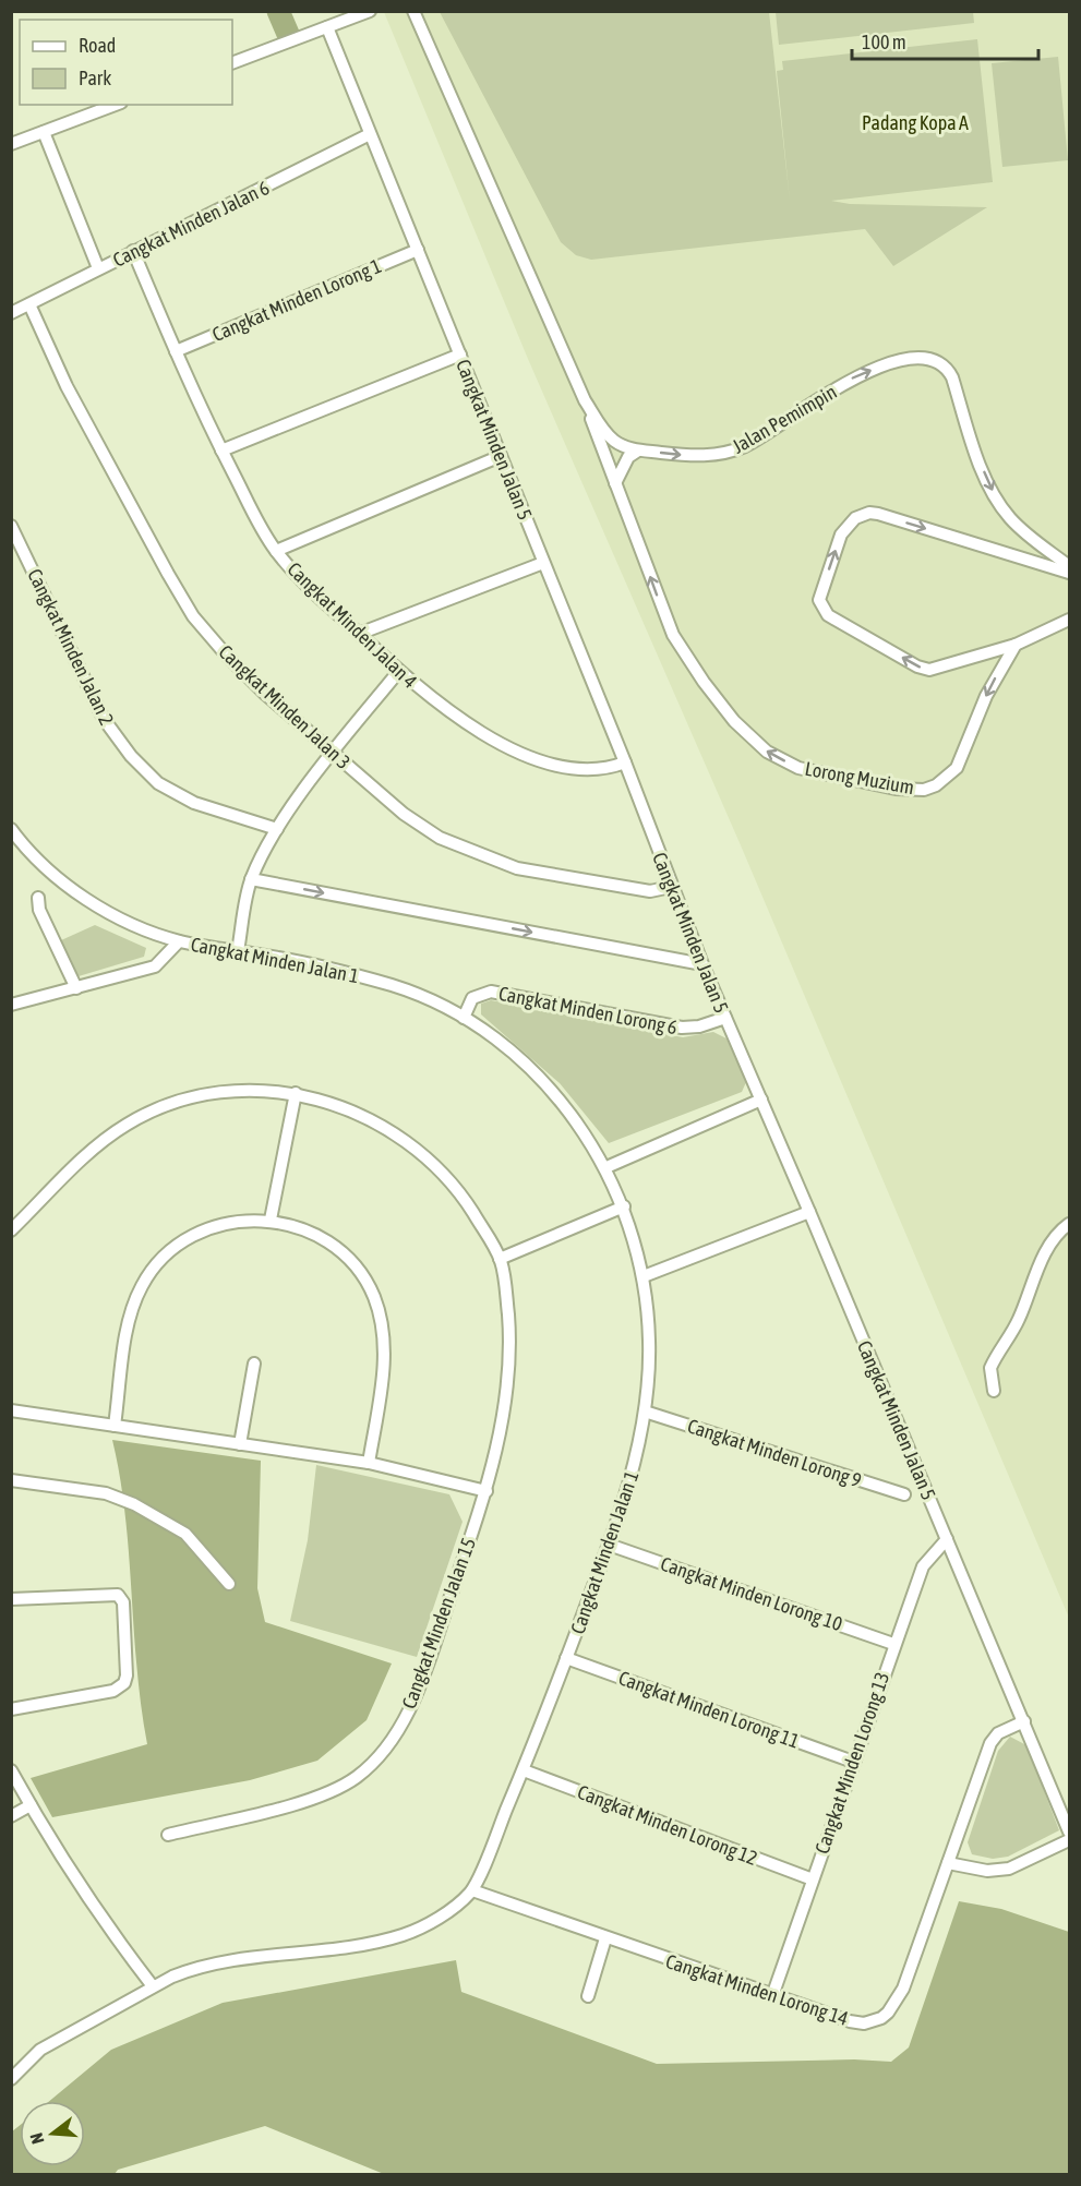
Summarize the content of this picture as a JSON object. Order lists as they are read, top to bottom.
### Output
{
  "streets": {
    "street": [
      "Cangkat Minden Jalan 6",
      "Cangkat Minden Lorong 1",
      "Jalan Pemimpin",
      "Cangkat Minden Jalan 5",
      "Cangkat Minden Jalan 4",
      "Cangkat Minden Jalan 2",
      "Cangkat Minden Jalan 3",
      "Lorong Muzium",
      "Cangkat Minden Jalan 1",
      "Cangkat Minden Lorong 6",
      "Cangkat Minden Lorong 9",
      "Cangkat Minden Lorong 10",
      "Cangkat Minden Jalan 15",
      "Cangkat Minden Lorong 11",
      "Cangkat Minden Lorong 13",
      "Cangkat Minden Lorong 12",
      "Cangkat Minden Lorong 14"
    ]
  },
  "crossings": [
    ["Cangkat Minden Jalan 6", "Cangkat Minden Jalan 5"],
    ["Cangkat Minden Jalan 6", "Cangkat Minden Jalan 4"],
    ["Cangkat Minden Jalan 6", "Cangkat Minden Jalan 3"],
    ["Cangkat Minden Lorong 1", "Cangkat Minden Jalan 5"],
    ["Cangkat Minden Lorong 1", "Cangkat Minden Jalan 4"],
    ["Jalan Pemimpin", "Lorong Muzium"],
    ["Cangkat Minden Jalan 5", "Cangkat Minden Jalan 4"],
    ["Cangkat Minden Jalan 5", "Cangkat Minden Jalan 3"],
    ["Cangkat Minden Jalan 5", "Cangkat Minden Lorong 6"],
    ["Cangkat Minden Jalan 5", "Cangkat Minden Lorong 13"],
    ["Cangkat Minden Jalan 5", "Cangkat Minden Lorong 14"],
    ["Cangkat Minden Jalan 1", "Cangkat Minden Lorong 6"],
    ["Cangkat Minden Jalan 1", "Cangkat Minden Lorong 9"],
    ["Cangkat Minden Jalan 1", "Cangkat Minden Lorong 10"],
    ["Cangkat Minden Jalan 1", "Cangkat Minden Lorong 11"],
    ["Cangkat Minden Jalan 1", "Cangkat Minden Lorong 12"],
    ["Cangkat Minden Jalan 1", "Cangkat Minden Lorong 14"],
    ["Cangkat Minden Lorong 10", "Cangkat Minden Lorong 13"],
    ["Cangkat Minden Lorong 11", "Cangkat Minden Lorong 13"],
    ["Cangkat Minden Lorong 13", "Cangkat Minden Lorong 12"],
    ["Cangkat Minden Lorong 13", "Cangkat Minden Lorong 14"]
  ],
  "parks": ["Padang Kopa A"],
  "legend": ["Road", "Park"],
  "scale_bar": "100 m",
  "north": "left"
}
